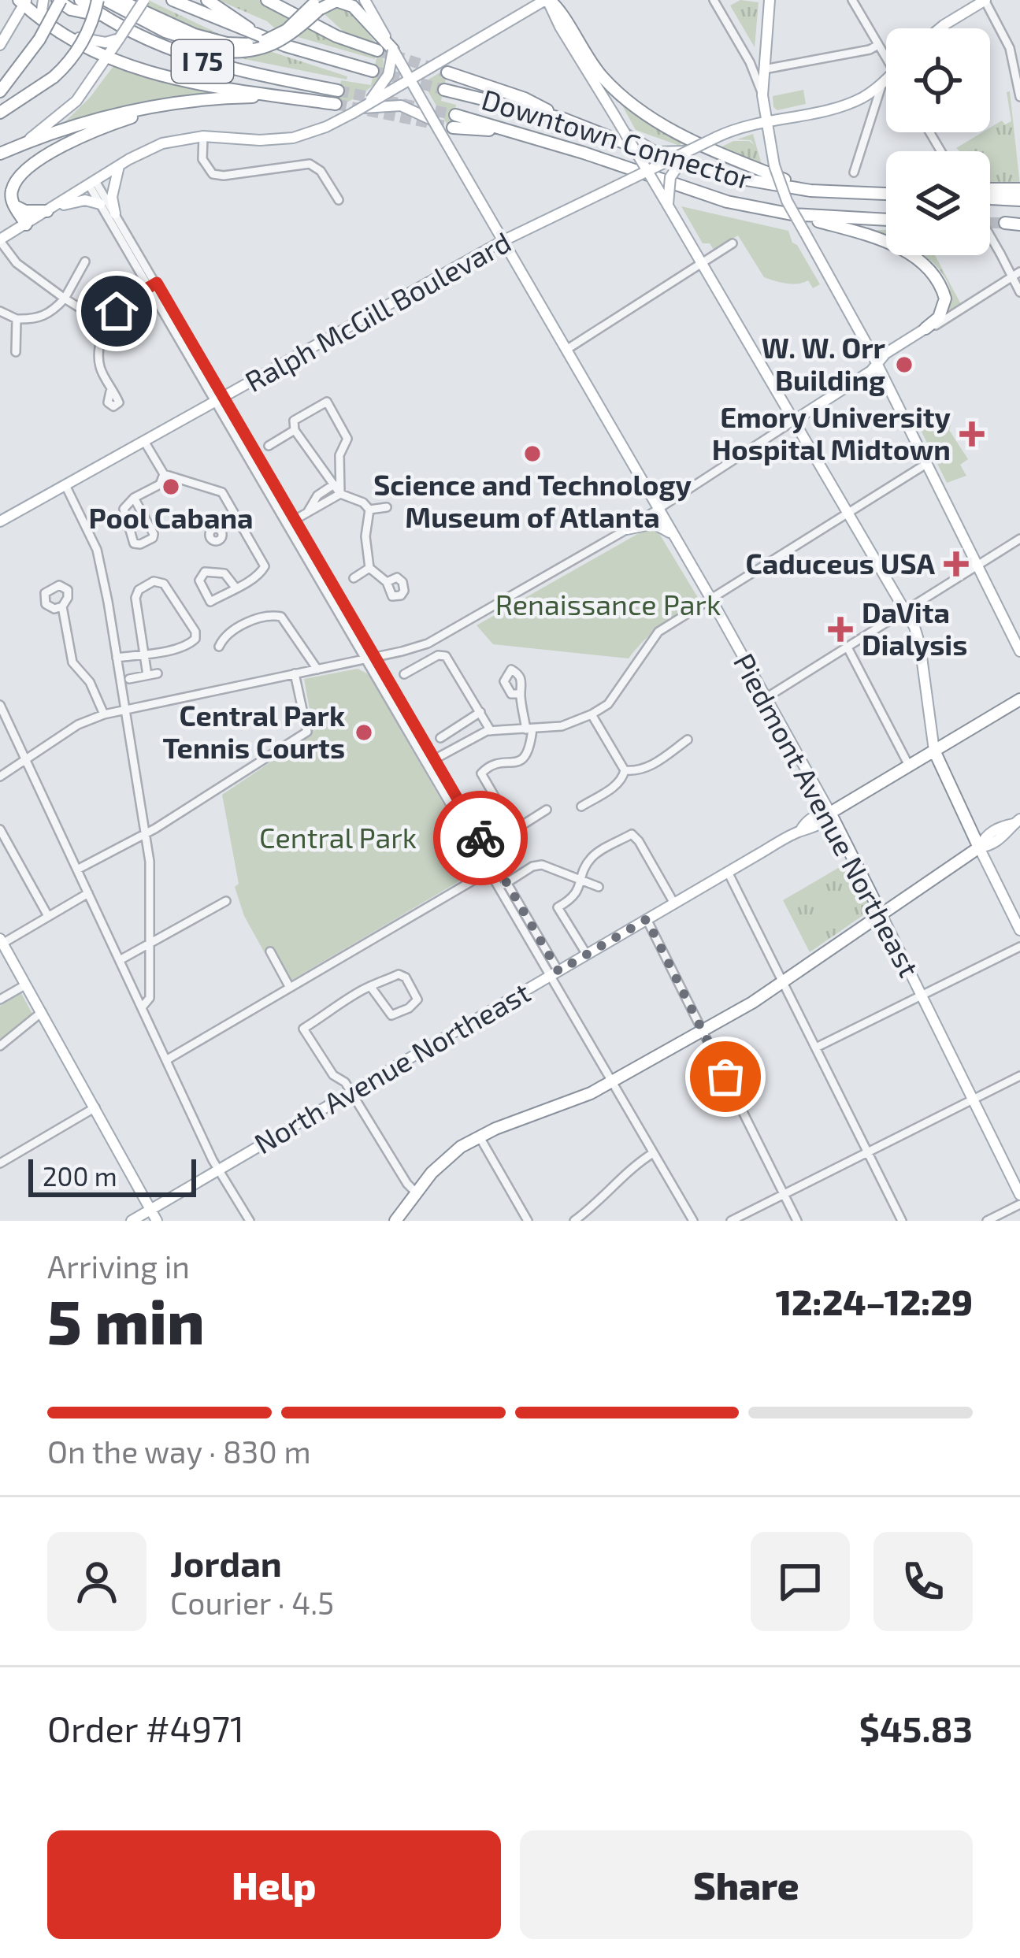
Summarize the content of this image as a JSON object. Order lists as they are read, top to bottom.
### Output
{
  "streets": {
    "highway": [
      "I 75",
      "Downtown Connector",
      "Piedmont Avenue Northeast",
      "North Avenue Northeast"
    ],
    "main road": ["Ralph McGill Boulevard"]
  },
  "crossings": [
    ["Ralph McGill Boulevard", "Piedmont Avenue Northeast"],
    ["Piedmont Avenue Northeast", "North Avenue Northeast"]
  ],
  "parks": ["Renaissance Park", "Central Park"],
  "places": {
    "other": [
      "W. W. Orr Building",
      "Science and Technology Museum of Atlanta",
      "Pool Cabana",
      "Central Park Tennis Courts"
    ],
    "health": ["Emory University Hospital Midtown", "Caduceus USA", "DaVita Dialysis"]
  },
  "scale_bar": "200 m",
  "page": {
    "scale": "200 m",
    "heading": ["5 min", "Arriving in", "12:24–12:29"],
    "panel": [
      "Jordan",
      "Courier · 4.5",
      "Order #4971",
      "$45.83"
    ],
    "bar": "On the way · 830 m",
    "buttons": ["Help", "Share"]
  }
}
